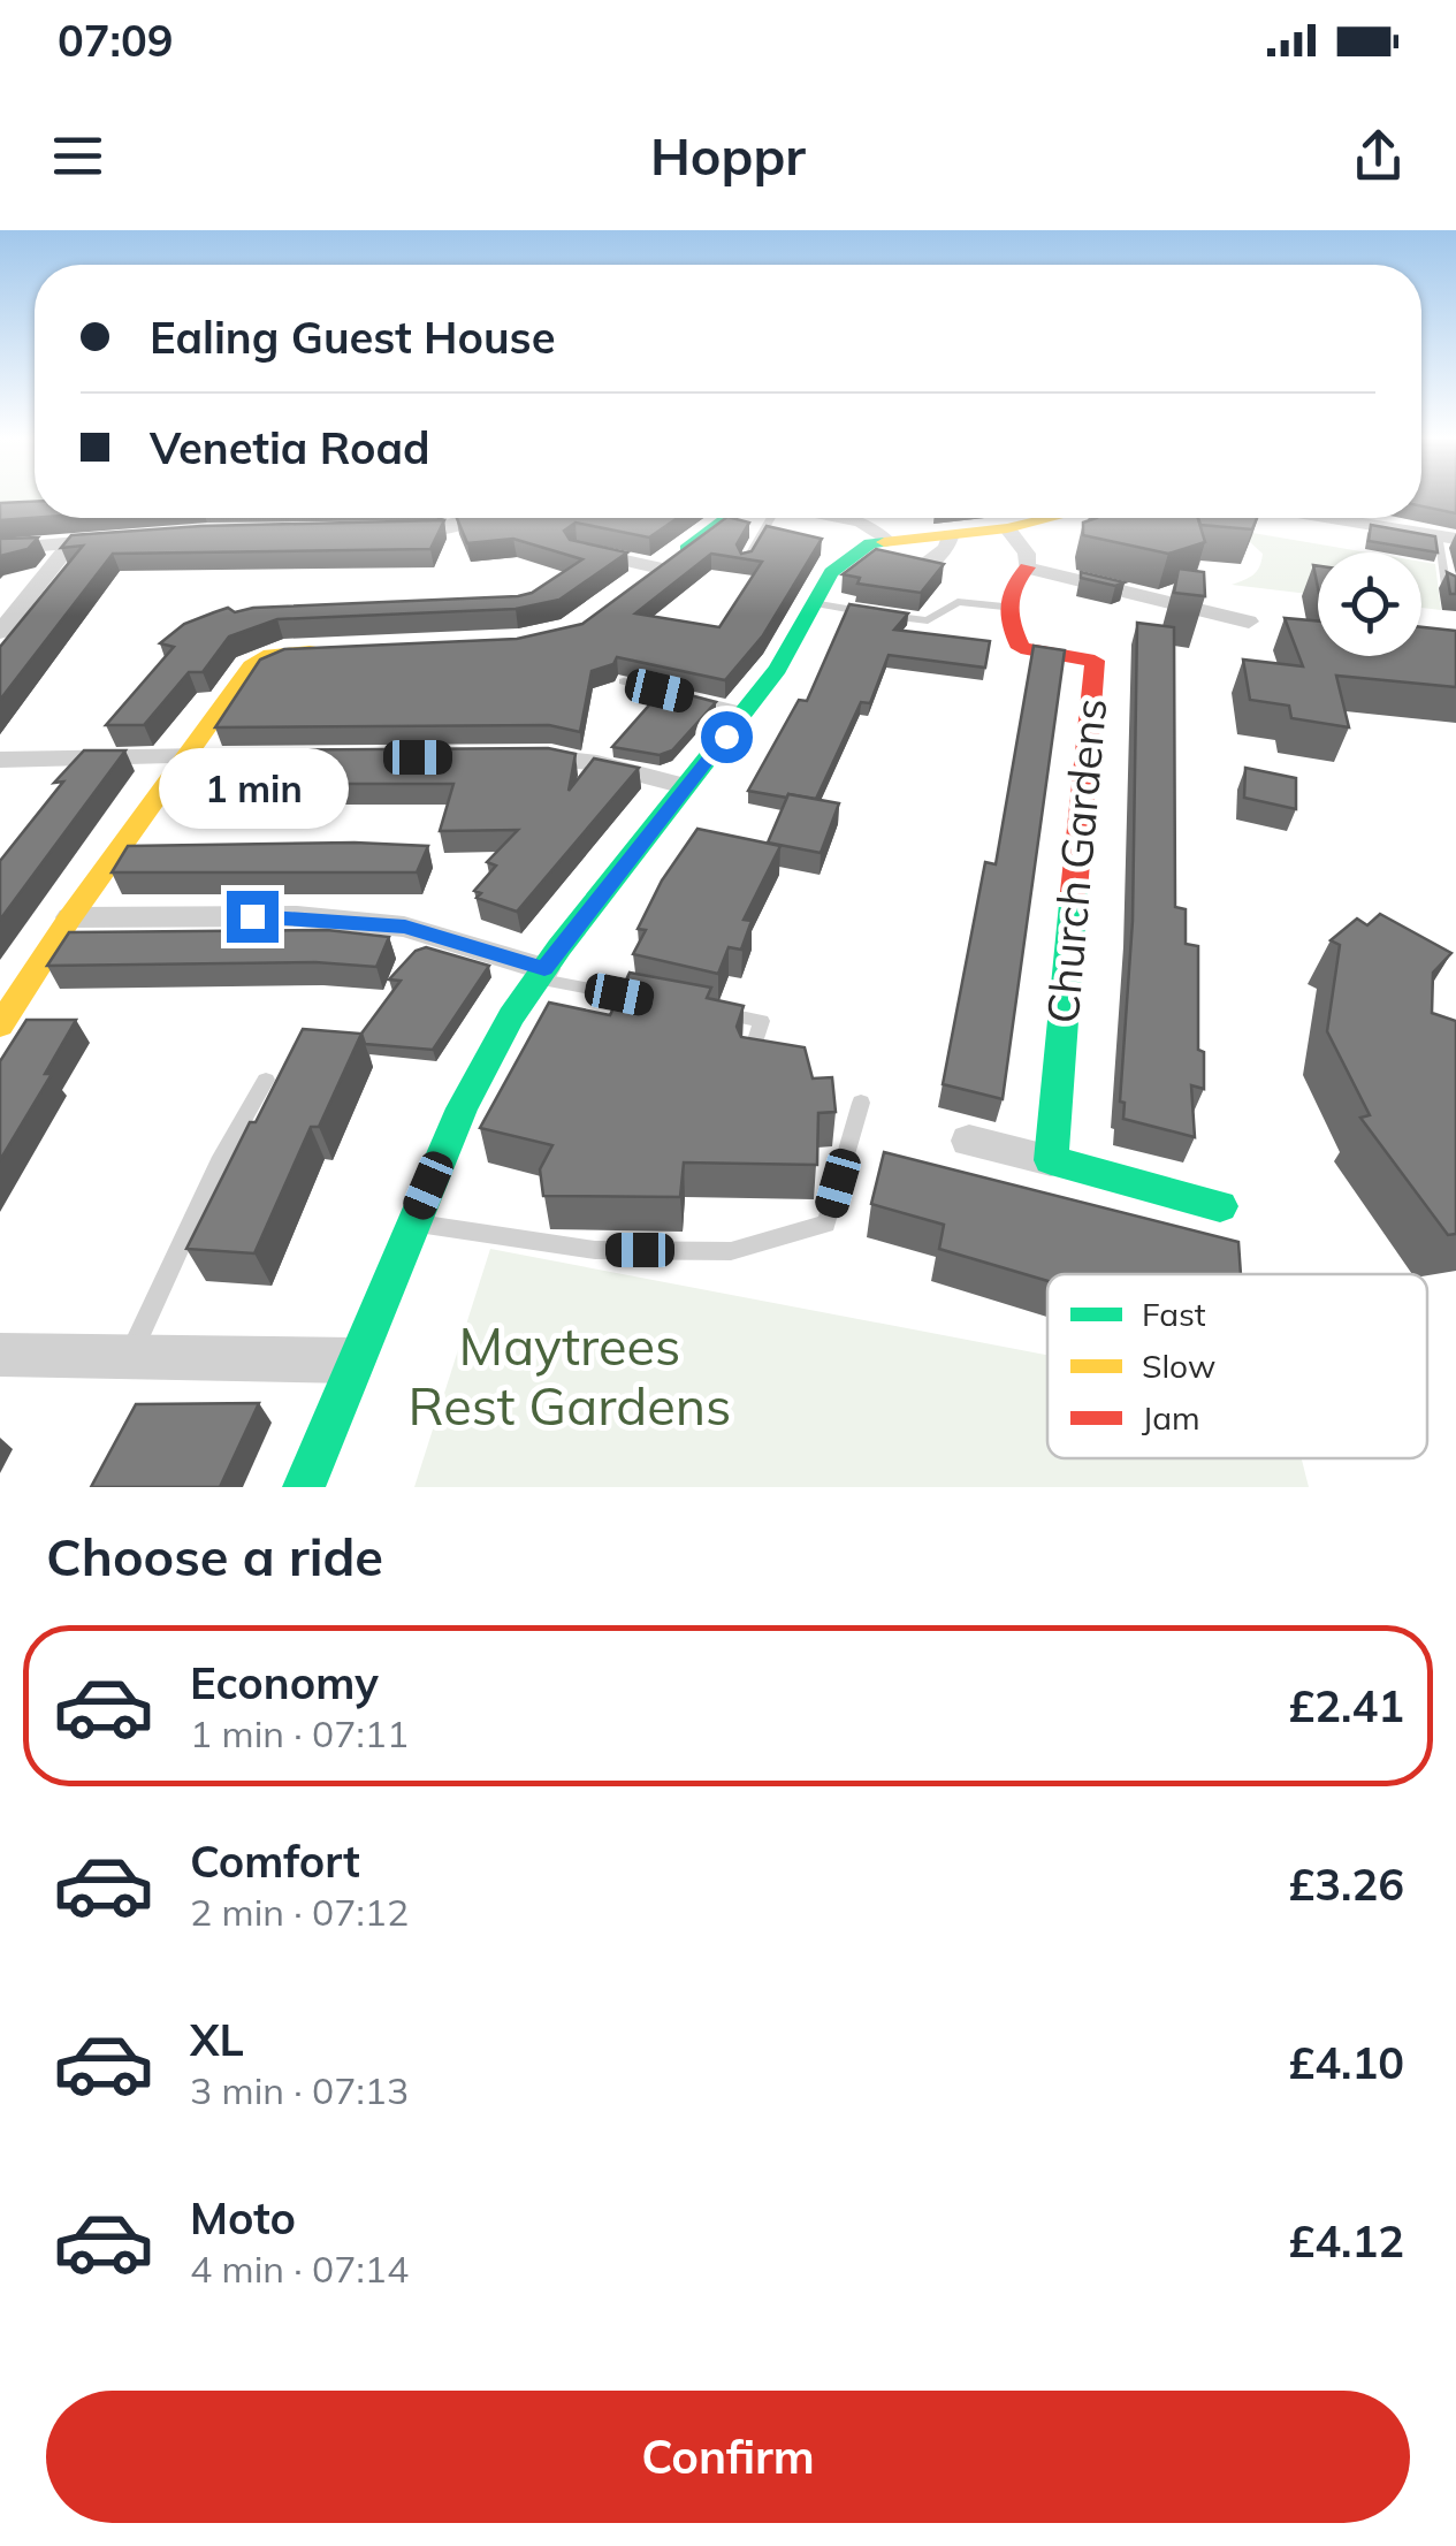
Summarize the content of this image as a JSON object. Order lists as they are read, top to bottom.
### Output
{
  "streets": {
    "street": ["Church Gardens"]
  },
  "parks": ["Maytrees Rest Gardens"],
  "legend": ["Fast", "Slow", "Jam"],
  "page": {
    "status": "07:09",
    "header": "Hoppr",
    "banner": ["Ealing Guest House", "Venetia Road"],
    "bubble": "1 min",
    "heading": "Choose a ride",
    "list": [
      {
        "name": "Economy",
        "note": "1 min · 07:11",
        "value": "£2.41"
      },
      {
        "name": "Comfort",
        "note": "2 min · 07:12",
        "value": "£3.26"
      },
      {
        "name": "XL",
        "note": "3 min · 07:13",
        "value": "£4.10"
      },
      {
        "name": "Moto",
        "note": "4 min · 07:14",
        "value": "£4.12"
      }
    ],
    "buttons": "Confirm"
  }
}
